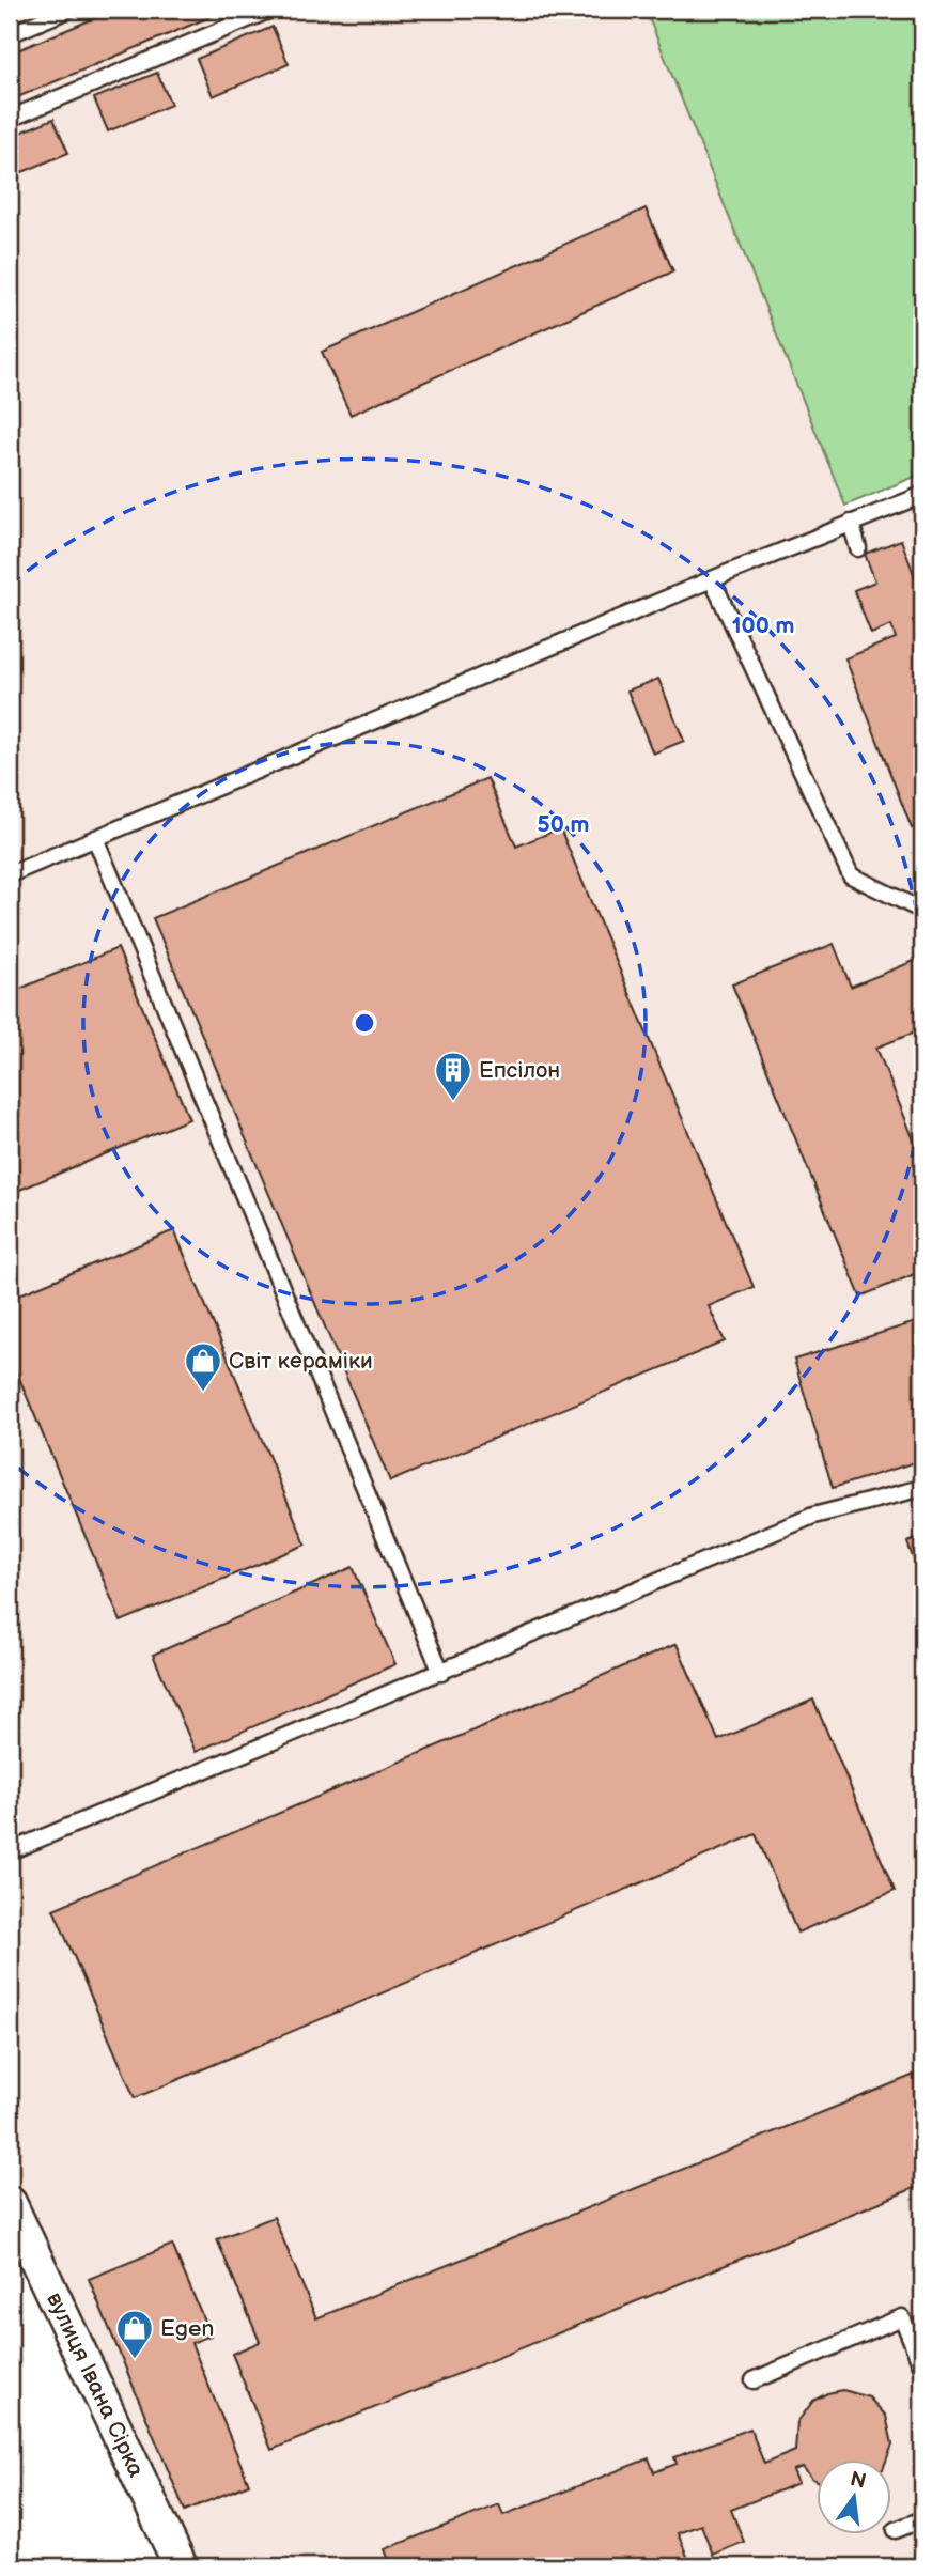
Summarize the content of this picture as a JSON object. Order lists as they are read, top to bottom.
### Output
{
  "streets": {
    "street": ["вулиця Івана Сірка"]
  },
  "places": {
    "building": ["Епсілон"],
    "shop": ["Світ кераміки", "Egen"]
  },
  "north": "top",
  "rings": ["100 m", "50 m"]
}
